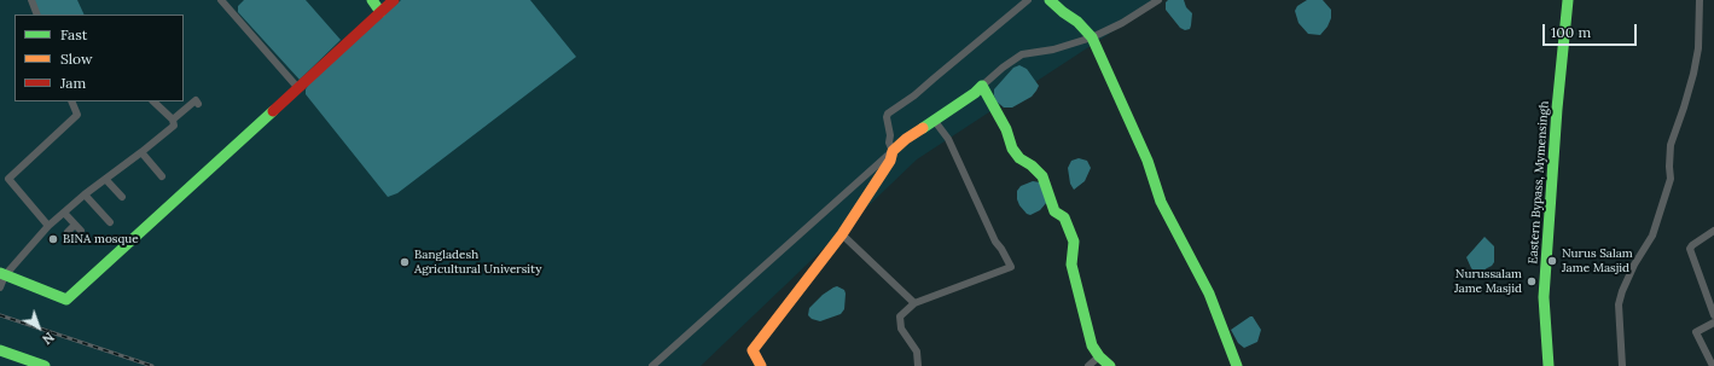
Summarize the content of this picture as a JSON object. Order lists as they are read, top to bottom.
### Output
{
  "streets": {
    "main road": ["Eastern Bypass, Mymensingh"]
  },
  "places": [
    "BINA mosque",
    "Nurus Salam Jame Masjid",
    "Bangladesh Agricultural University",
    "Nurussalam Jame Masjid"
  ],
  "legend": ["Fast", "Slow", "Jam"],
  "scale_bar": "100 m",
  "north": "bottom right"
}
